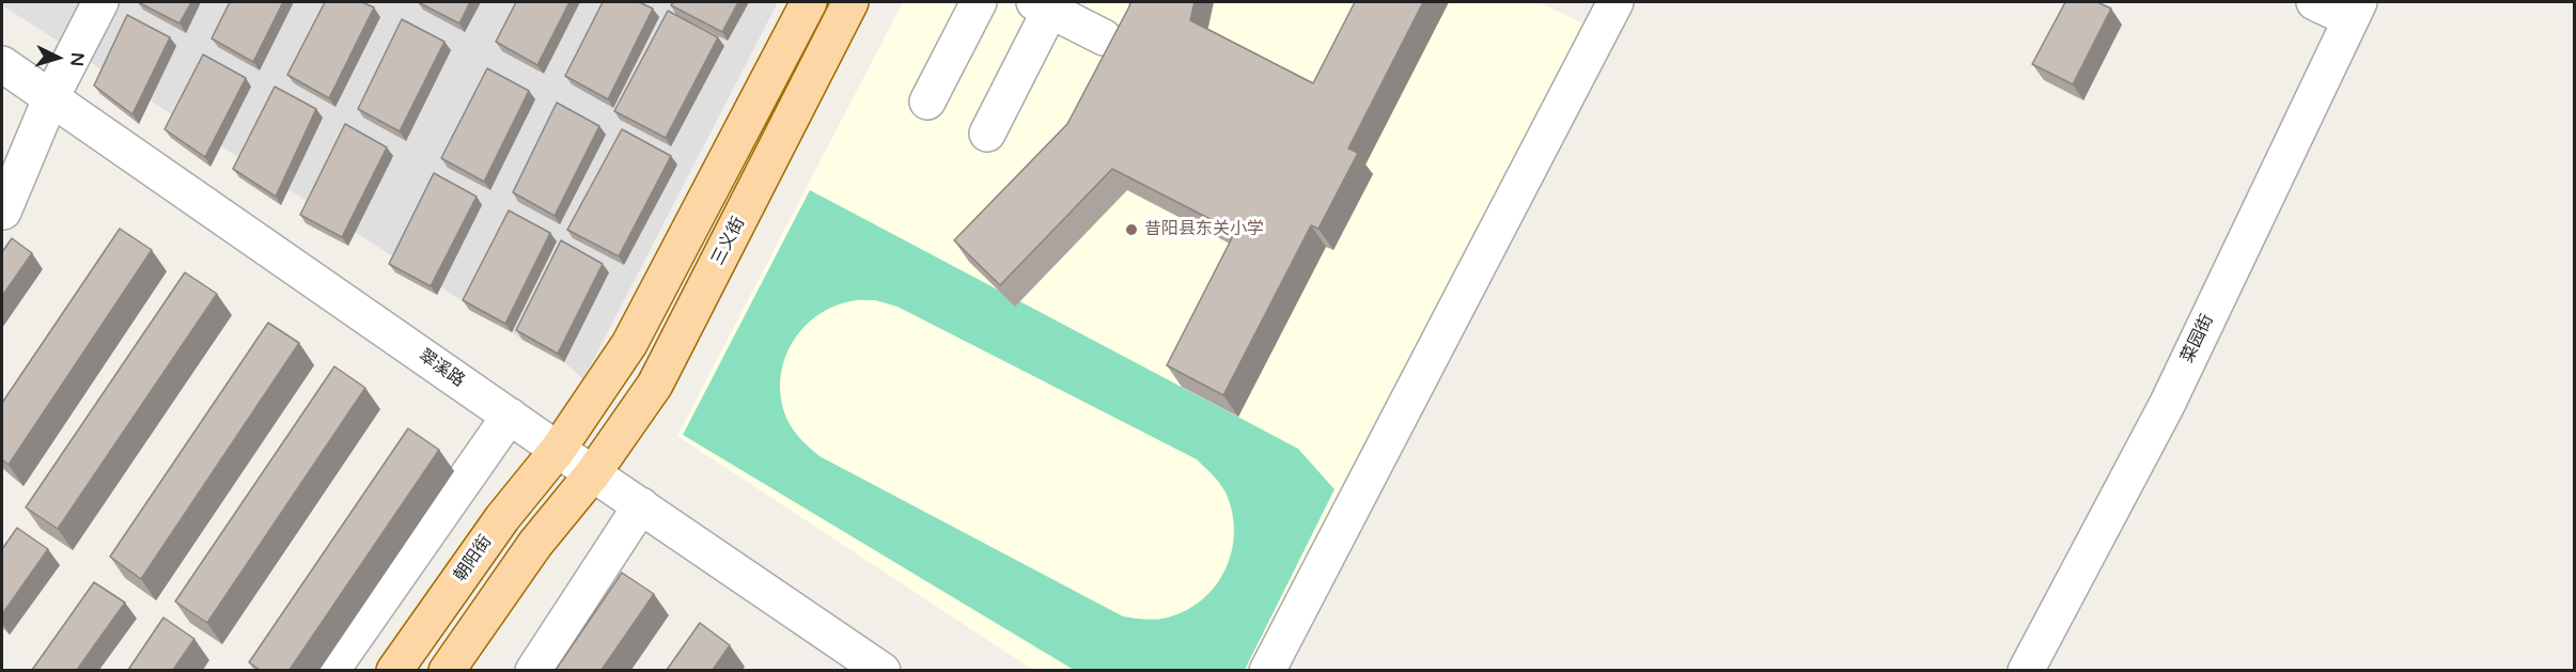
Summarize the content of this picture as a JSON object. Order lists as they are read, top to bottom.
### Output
{
  "streets": {
    "main road": ["三义街", "朝阳街"],
    "street": ["菜园街", "翠溪路"]
  },
  "crossings": [
    ["三义街", "翠溪路"],
    ["翠溪路", "朝阳街"]
  ],
  "places": ["昔阳县东关小学"],
  "north": "right"
}
